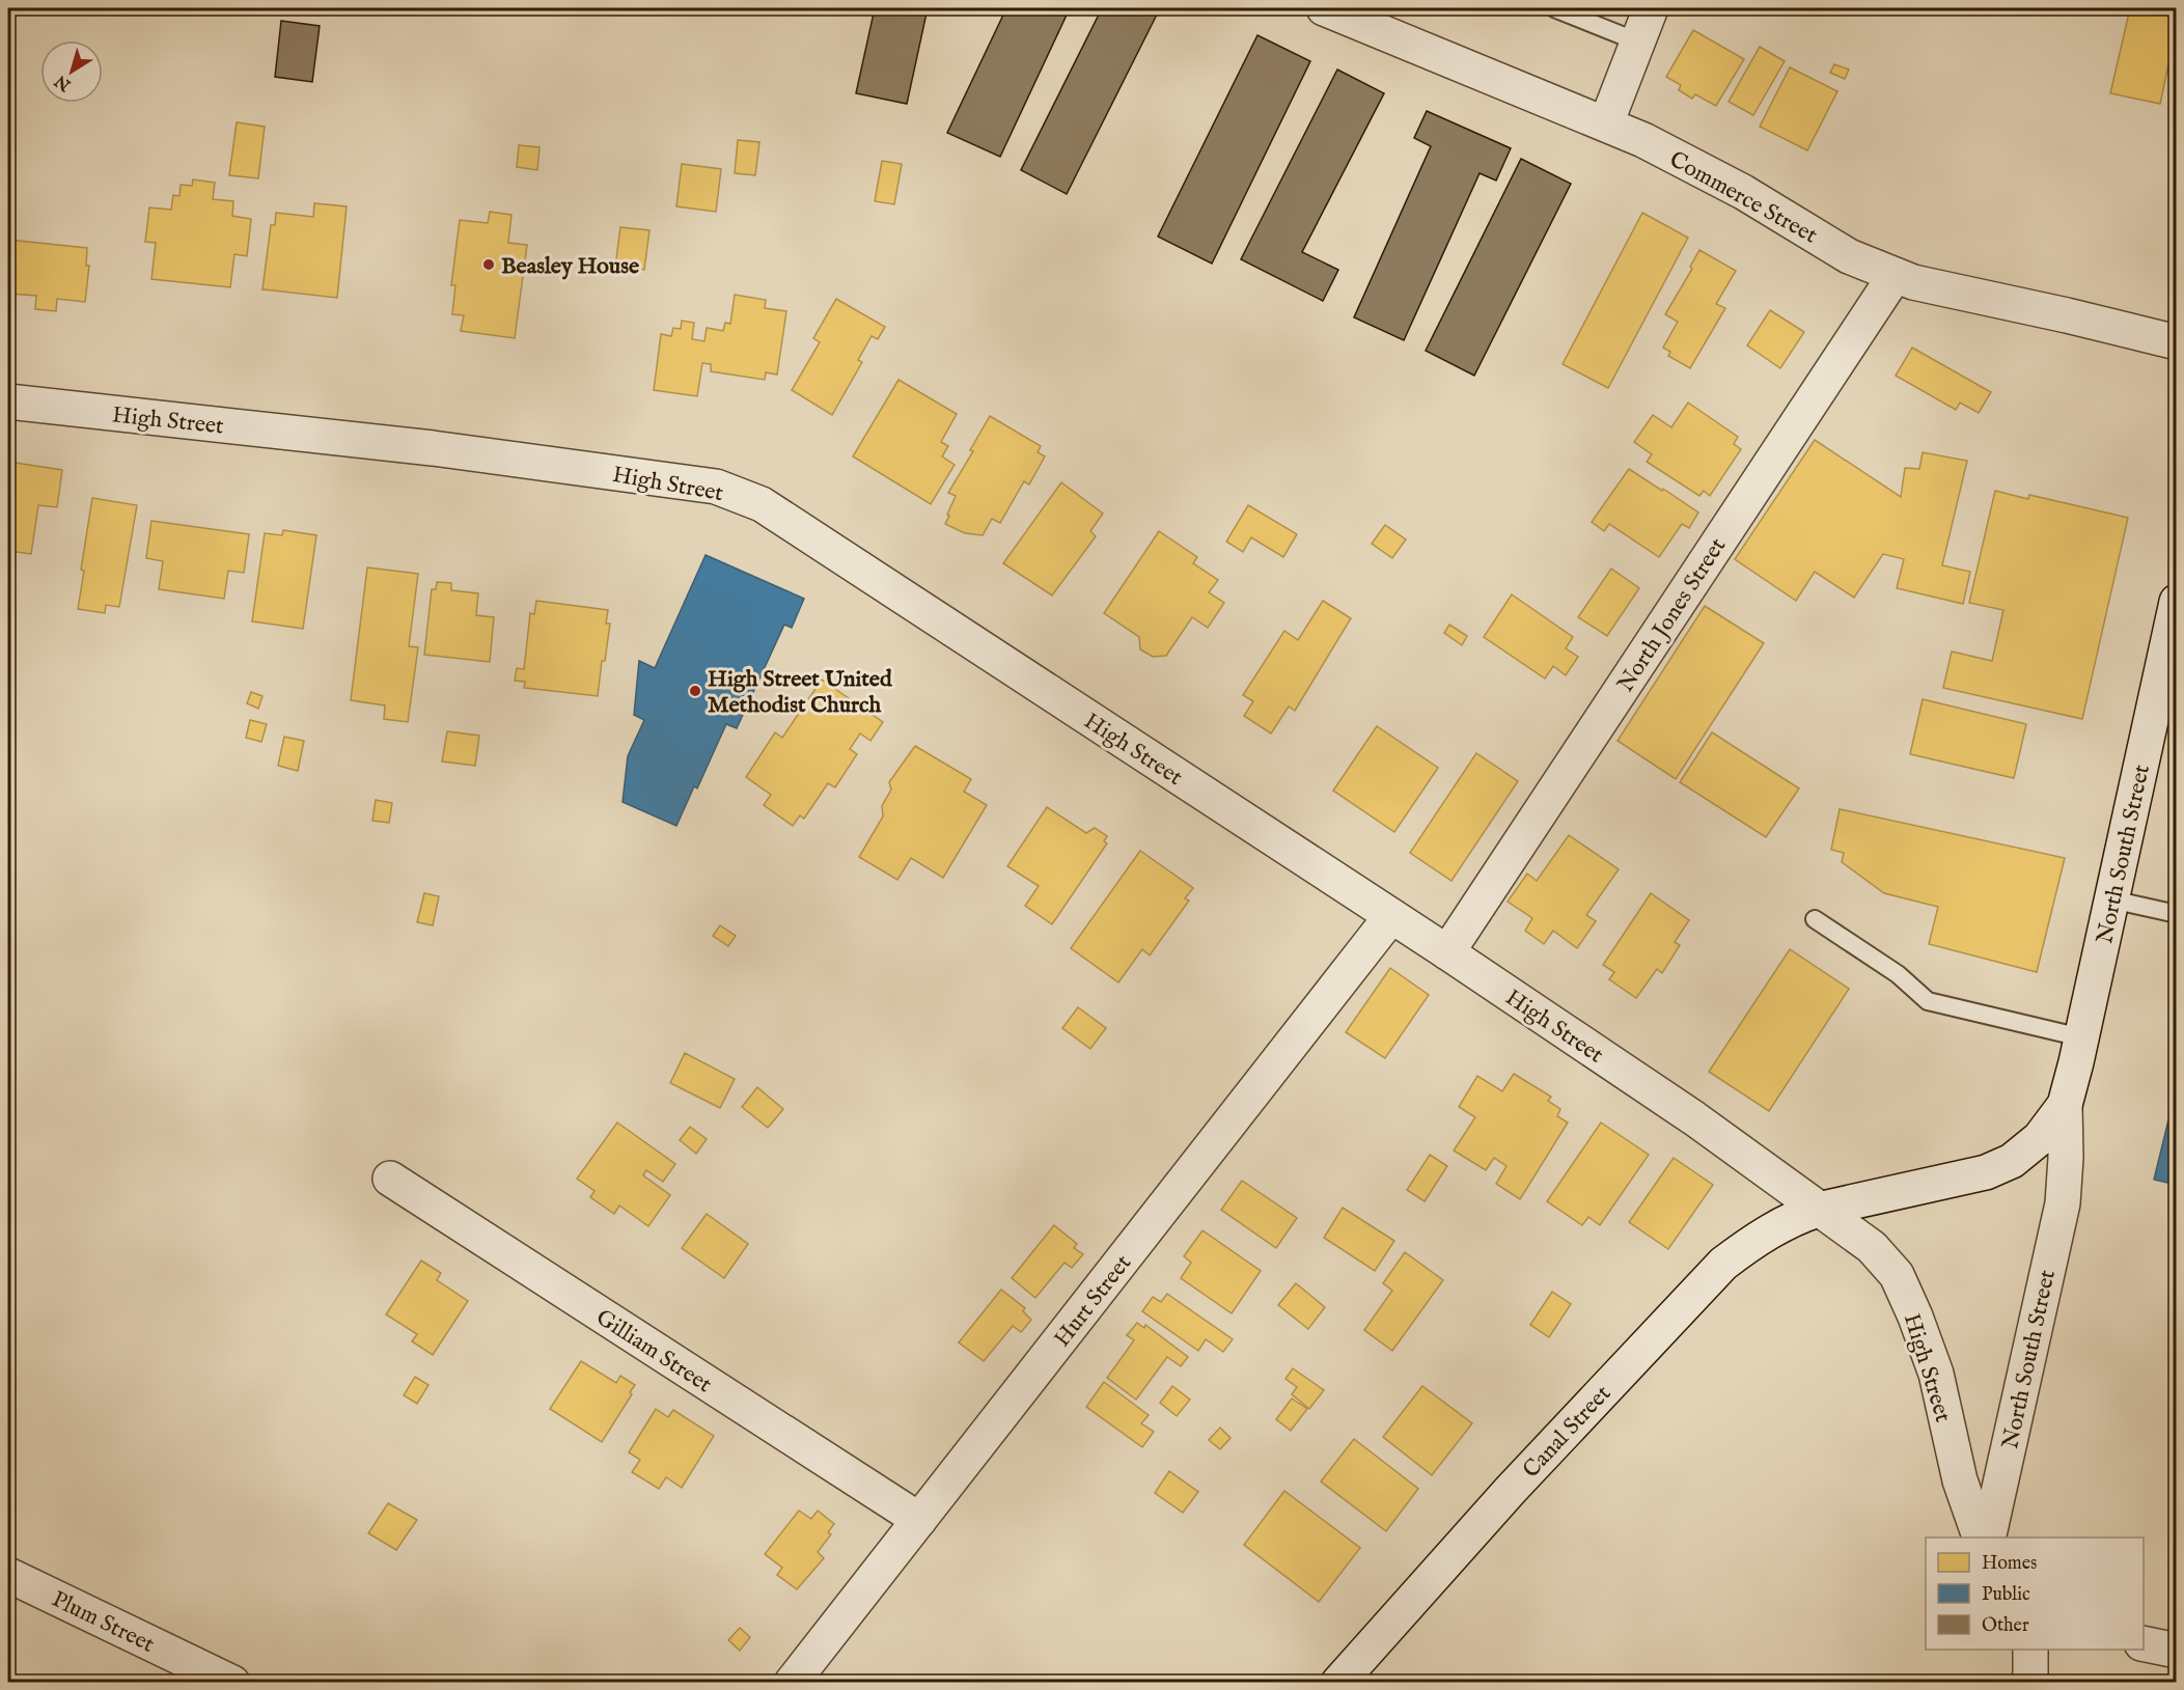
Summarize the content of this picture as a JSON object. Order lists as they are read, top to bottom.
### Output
{
  "streets": {
    "street": [
      "Commerce Street",
      "High Street",
      "North Jones Street",
      "North South Street",
      "Hurt Street",
      "Gilliam Street",
      "Canal Street",
      "Plum Street"
    ]
  },
  "crossings": [
    ["Commerce Street", "North Jones Street"],
    ["High Street", "North Jones Street"],
    ["High Street", "North South Street"],
    ["High Street", "Hurt Street"],
    ["High Street", "Canal Street"],
    ["North South Street", "Canal Street"],
    ["Hurt Street", "Gilliam Street"]
  ],
  "places": ["Beasley House", "High Street United Methodist Church"],
  "legend": ["Homes", "Public", "Other"],
  "north": "bottom left"
}
